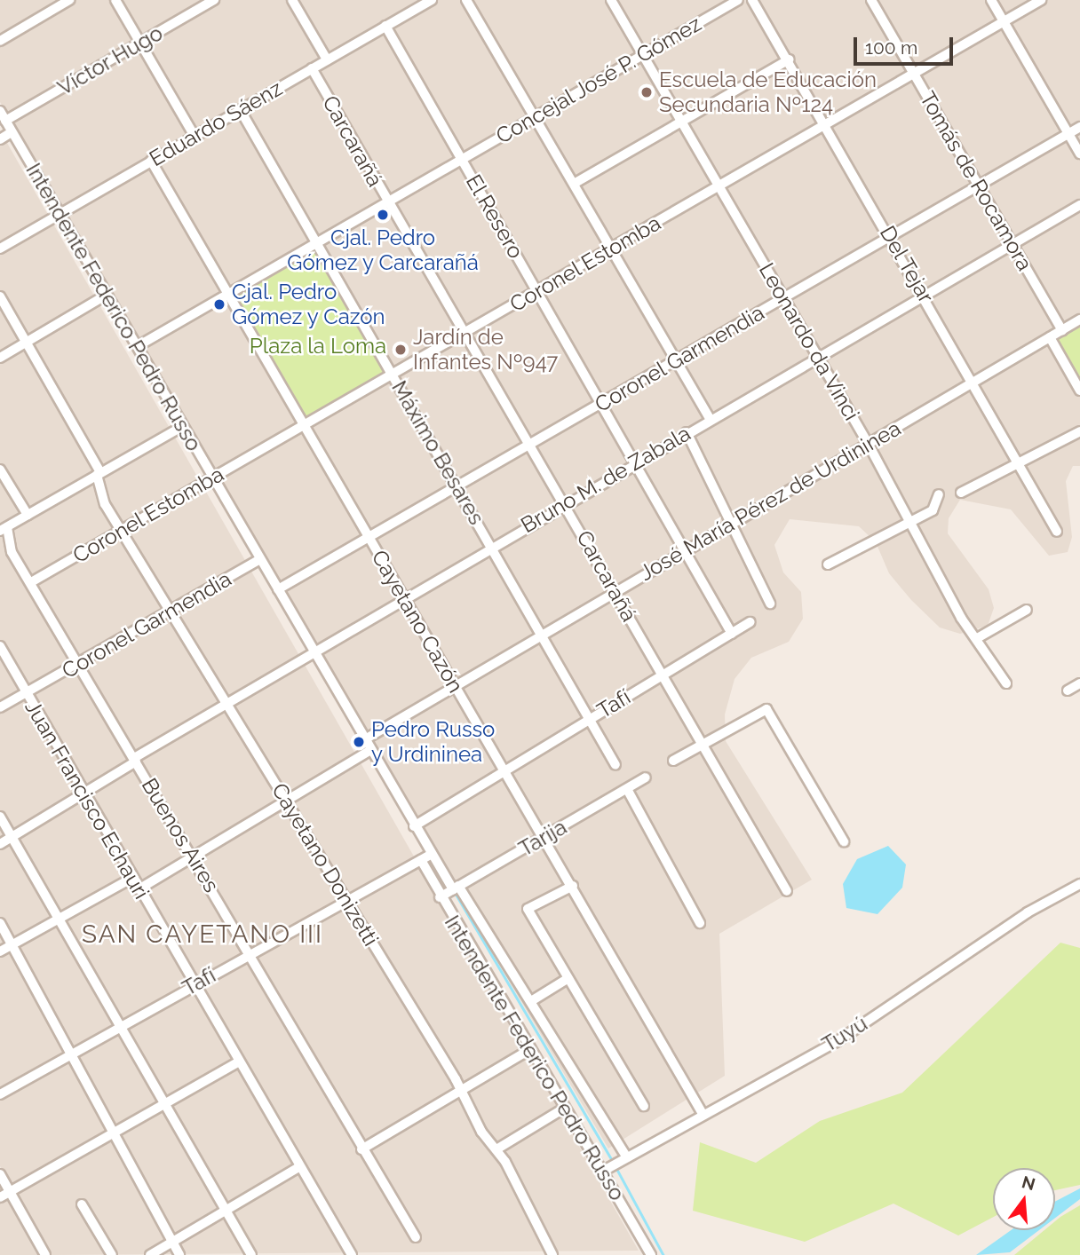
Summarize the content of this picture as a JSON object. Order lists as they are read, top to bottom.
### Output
{
  "streets": {
    "street": [
      "Víctor Hugo",
      "Concejal José P. Gómez",
      "Eduardo Sáenz",
      "Carcarañá",
      "Tomás de Rocamora",
      "El Resero",
      "Coronel Estomba",
      "Del Tejar",
      "Intendente Federico Pedro Russo",
      "Leonardo da Vinci",
      "Coronel Garmendia",
      "Máximo Besares",
      "Bruno M. de Zabala",
      "José María Pérez de Urdininea",
      "Cayetano Cazón",
      "Tafí",
      "Juan Francisco Echauri",
      "Buenos Aires",
      "Tarija",
      "Cayetano Donizetti",
      "Tuyú"
    ]
  },
  "crossings": [
    ["Víctor Hugo", "Intendente Federico Pedro Russo"],
    ["Concejal José P. Gómez", "Carcarañá"],
    ["Concejal José P. Gómez", "El Resero"],
    ["Concejal José P. Gómez", "Intendente Federico Pedro Russo"],
    ["Concejal José P. Gómez", "Leonardo da Vinci"],
    ["Concejal José P. Gómez", "Máximo Besares"],
    ["Concejal José P. Gómez", "Cayetano Cazón"],
    ["Eduardo Sáenz", "Carcarañá"],
    ["Eduardo Sáenz", "El Resero"],
    ["Eduardo Sáenz", "Intendente Federico Pedro Russo"],
    ["Eduardo Sáenz", "Máximo Besares"],
    ["Eduardo Sáenz", "Cayetano Cazón"],
    ["Carcarañá", "Coronel Estomba"],
    ["Carcarañá", "Coronel Garmendia"],
    ["Carcarañá", "Bruno M. de Zabala"],
    ["Carcarañá", "José María Pérez de Urdininea"],
    ["Carcarañá", "Tafí"],
    ["Tomás de Rocamora", "Coronel Estomba"],
    ["Tomás de Rocamora", "Coronel Garmendia"],
    ["Tomás de Rocamora", "Bruno M. de Zabala"],
    ["Tomás de Rocamora", "José María Pérez de Urdininea"],
    ["El Resero", "Coronel Estomba"],
    ["El Resero", "Coronel Garmendia"],
    ["El Resero", "Bruno M. de Zabala"],
    ["El Resero", "José María Pérez de Urdininea"],
    ["El Resero", "Tafí"],
    ["Coronel Estomba", "Del Tejar"],
    ["Coronel Estomba", "Intendente Federico Pedro Russo"],
    ["Coronel Estomba", "Leonardo da Vinci"],
    ["Coronel Estomba", "Máximo Besares"],
    ["Coronel Estomba", "Cayetano Cazón"],
    ["Coronel Estomba", "Buenos Aires"],
    ["Coronel Estomba", "Cayetano Donizetti"],
    ["Del Tejar", "Coronel Garmendia"],
    ["Del Tejar", "Bruno M. de Zabala"],
    ["Del Tejar", "José María Pérez de Urdininea"],
    ["Intendente Federico Pedro Russo", "Coronel Garmendia"],
    ["Intendente Federico Pedro Russo", "Bruno M. de Zabala"],
    ["Intendente Federico Pedro Russo", "José María Pérez de Urdininea"],
    ["Intendente Federico Pedro Russo", "Tafí"],
    ["Intendente Federico Pedro Russo", "Tarija"],
    ["Intendente Federico Pedro Russo", "Tuyú"],
    ["Leonardo da Vinci", "Coronel Garmendia"],
    ["Leonardo da Vinci", "Bruno M. de Zabala"],
    ["Leonardo da Vinci", "José María Pérez de Urdininea"],
    ["Coronel Garmendia", "Máximo Besares"],
    ["Coronel Garmendia", "Cayetano Cazón"],
    ["Coronel Garmendia", "Juan Francisco Echauri"],
    ["Coronel Garmendia", "Buenos Aires"],
    ["Coronel Garmendia", "Cayetano Donizetti"],
    ["Máximo Besares", "Bruno M. de Zabala"],
    ["Máximo Besares", "José María Pérez de Urdininea"],
    ["Máximo Besares", "Tafí"],
    ["Bruno M. de Zabala", "Cayetano Cazón"],
    ["Bruno M. de Zabala", "Buenos Aires"],
    ["Bruno M. de Zabala", "Cayetano Donizetti"],
    ["José María Pérez de Urdininea", "Cayetano Cazón"],
    ["Cayetano Cazón", "Tafí"],
    ["Cayetano Cazón", "Tarija"],
    ["Cayetano Cazón", "Tuyú"],
    ["Tafí", "Juan Francisco Echauri"],
    ["Tafí", "Buenos Aires"],
    ["Tafí", "Cayetano Donizetti"]
  ],
  "districts": ["SAN CAYETANO III"],
  "parks": ["Plaza la Loma"],
  "places": [
    "Escuela de Educación Secundaria Nº124",
    "Cjal. Pedro Gómez y Carcarañá",
    "Cjal. Pedro Gómez y Cazón",
    "Jardín de Infantes Nº947",
    "Pedro Russo y Urdininea"
  ],
  "scale_bar": "100 m",
  "north": "top"
}
